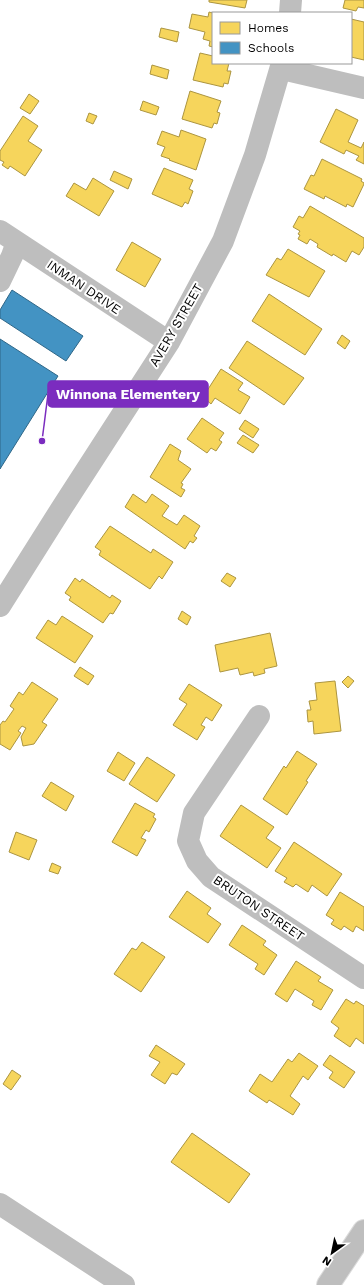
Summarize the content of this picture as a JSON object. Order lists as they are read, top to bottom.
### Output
{
  "streets": {
    "street": ["INMAN DRIVE", "AVERY STREET", "BRUTON STREET"]
  },
  "crossings": [
    ["INMAN DRIVE", "AVERY STREET"]
  ],
  "places": ["Winnona Elementery"],
  "legend": ["Homes", "Schools"],
  "north": "bottom left"
}
